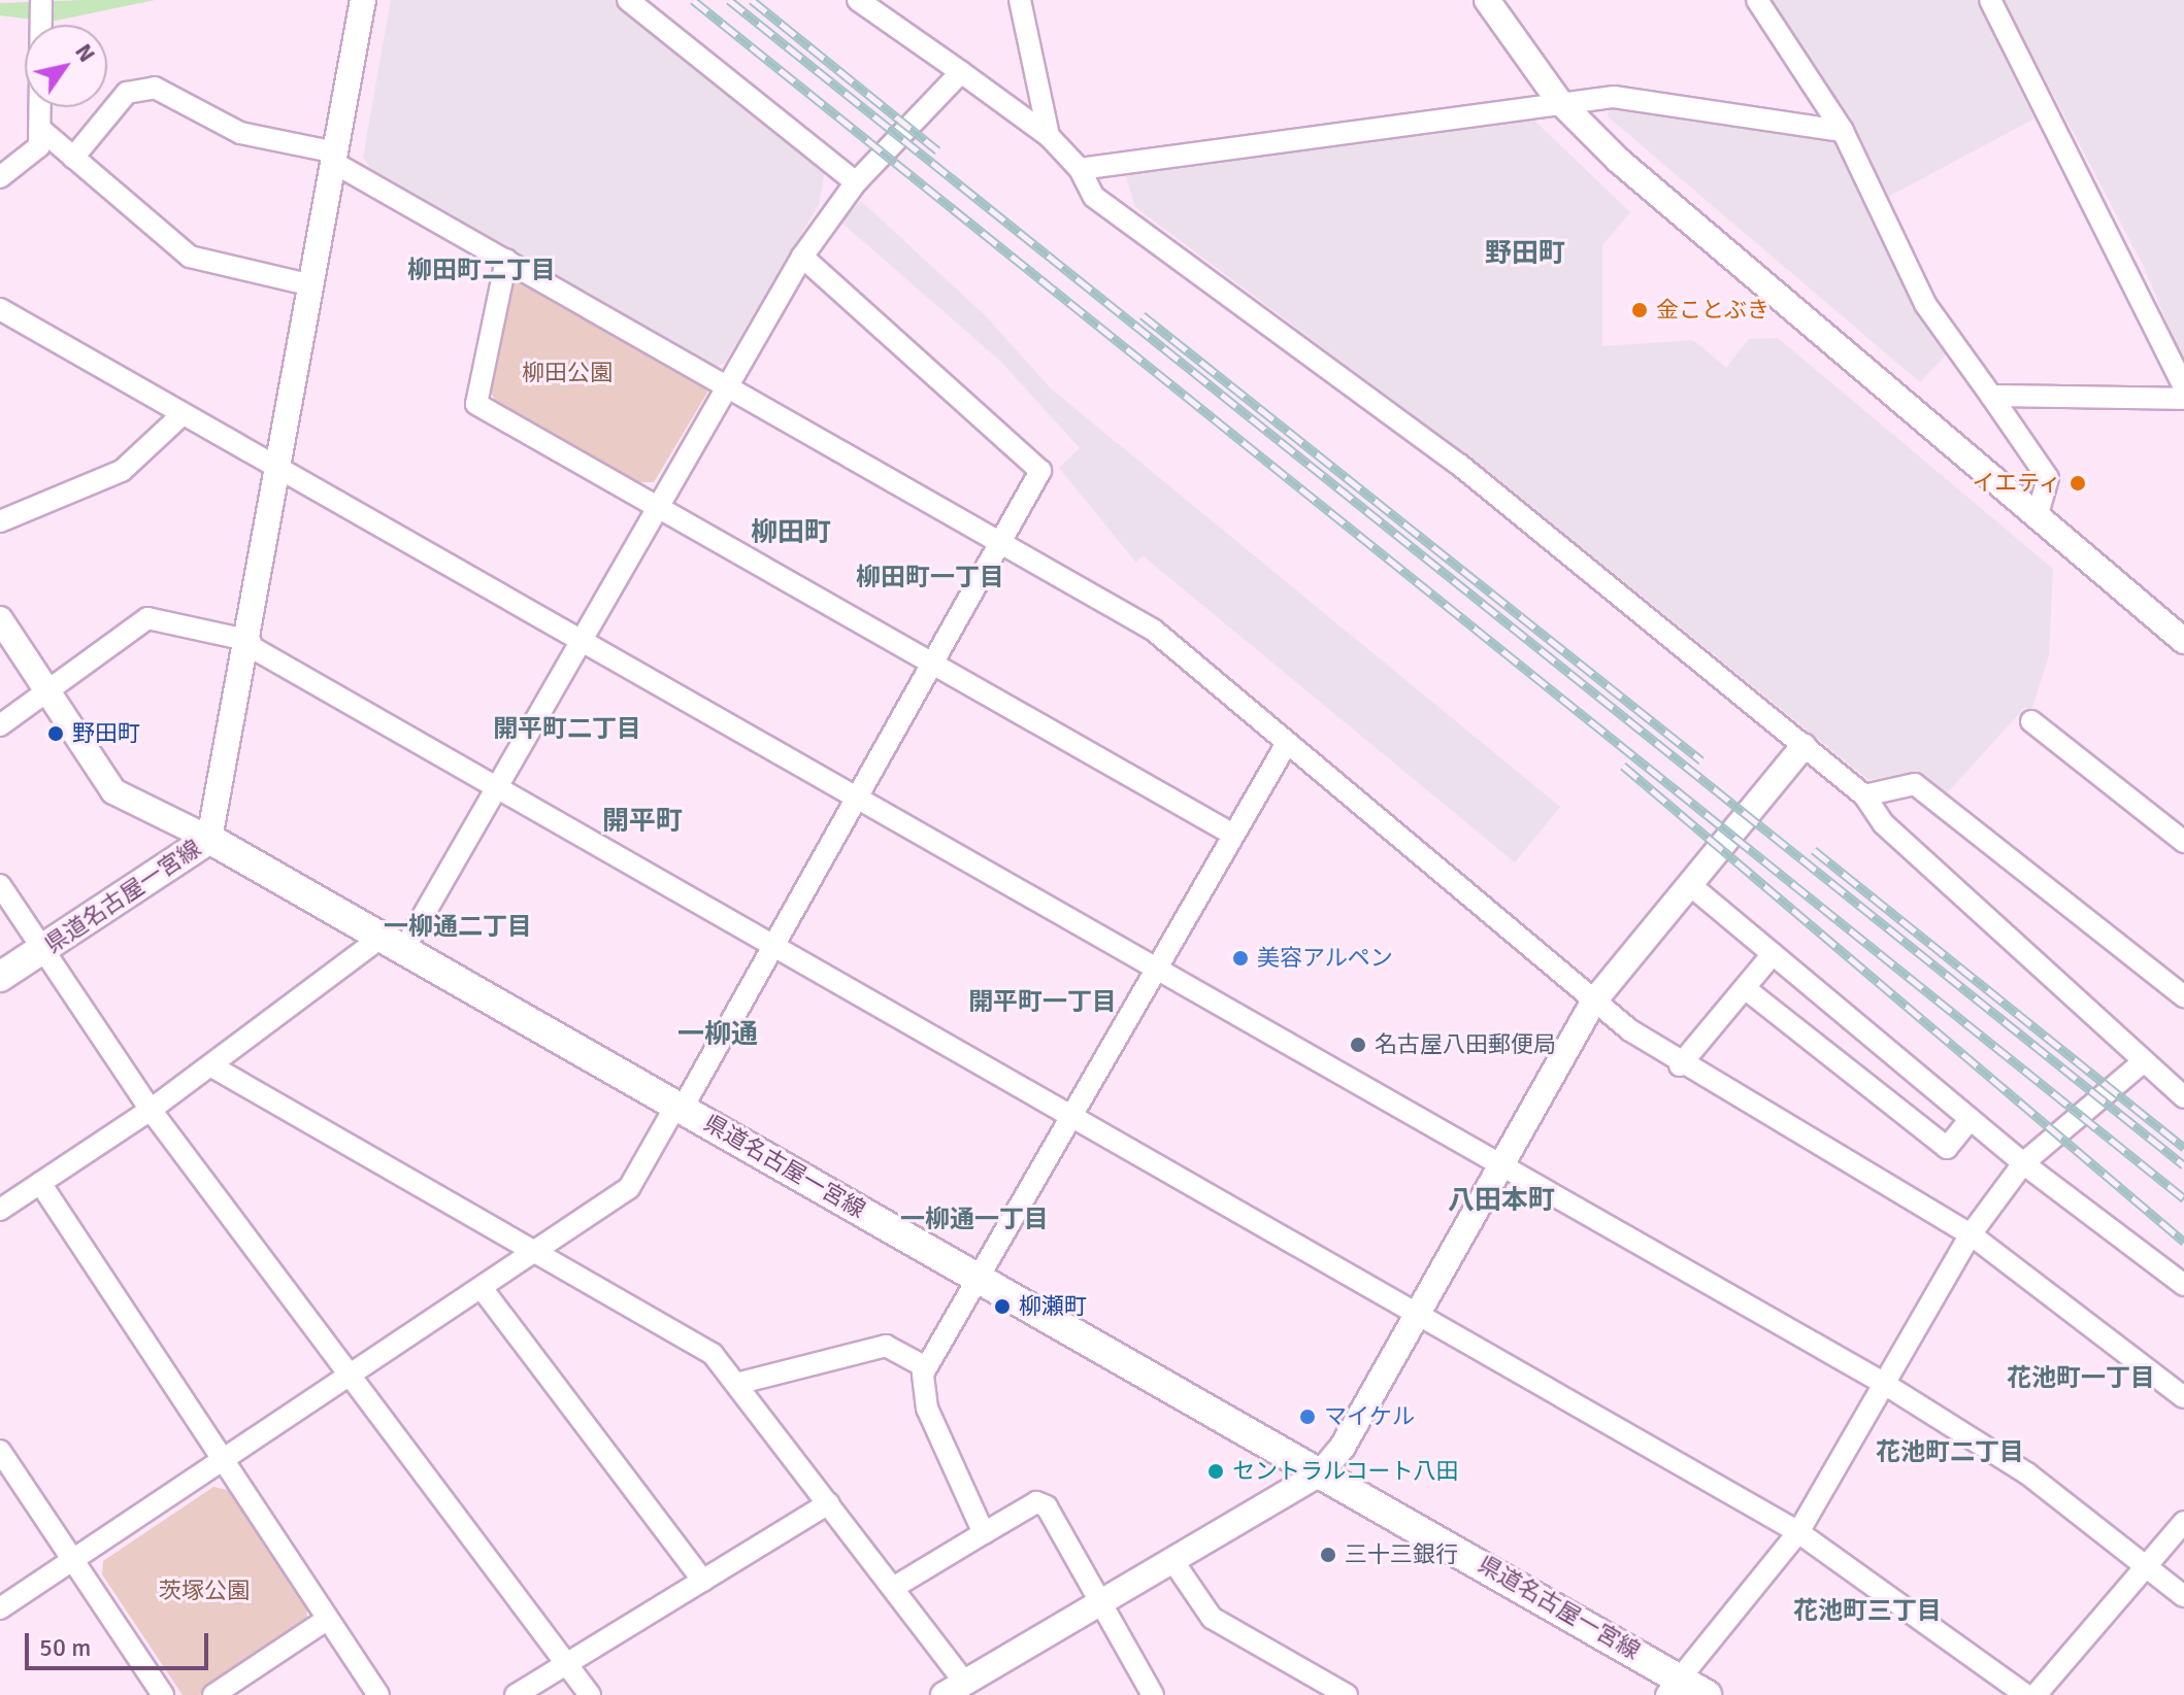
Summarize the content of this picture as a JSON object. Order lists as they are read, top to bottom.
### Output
{
  "streets": {
    "main road": ["県道名古屋一宮線"]
  },
  "districts": [
    "野田町",
    "柳田町二丁目",
    "柳田町",
    "柳田町一丁目",
    "開平町二丁目",
    "開平町",
    "一柳通二丁目",
    "開平町一丁目",
    "一柳通",
    "八田本町",
    "一柳通一丁目",
    "花池町一丁目",
    "花池町二丁目",
    "花池町三丁目"
  ],
  "parks": ["柳田公園", "茨塚公園"],
  "places": [
    "金ことぶき",
    "イエティ",
    "野田町",
    "美容アルペン",
    "名古屋八田郵便局",
    "柳瀬町",
    "マイケル",
    "セントラルコート八田",
    "三十三銀行"
  ],
  "scale_bar": "50 m",
  "north": "top right"
}
